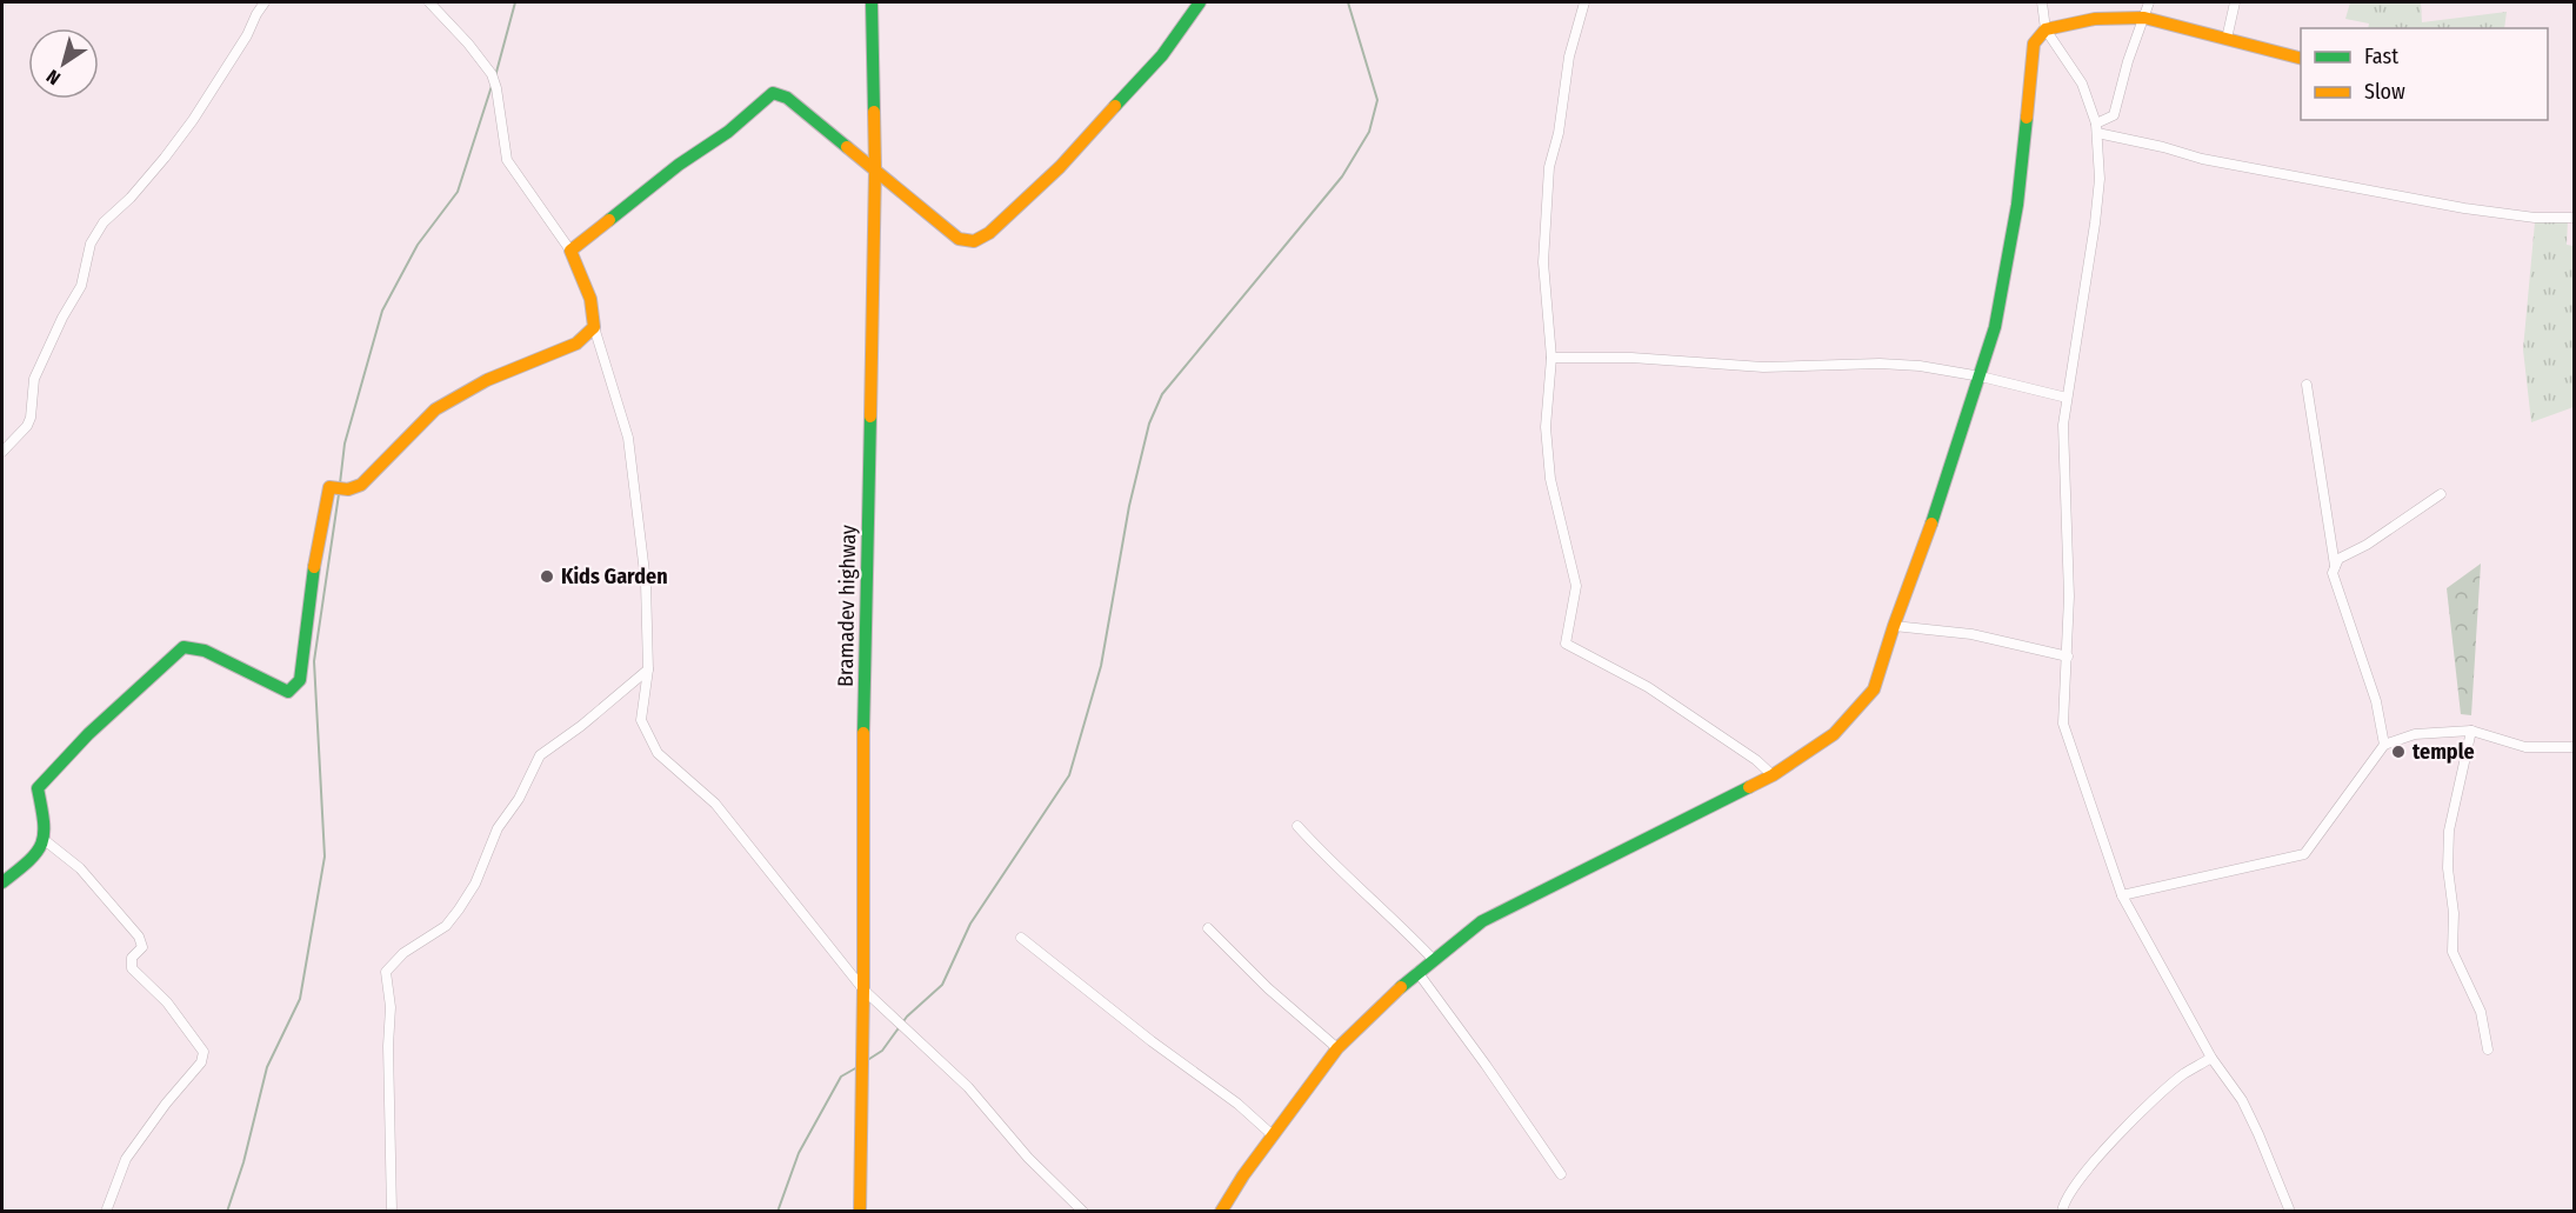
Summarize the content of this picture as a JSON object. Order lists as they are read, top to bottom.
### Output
{
  "streets": {
    "street": ["Bramadev highway"]
  },
  "places": ["Kids Garden", "temple"],
  "legend": ["Fast", "Slow"],
  "north": "bottom left"
}
